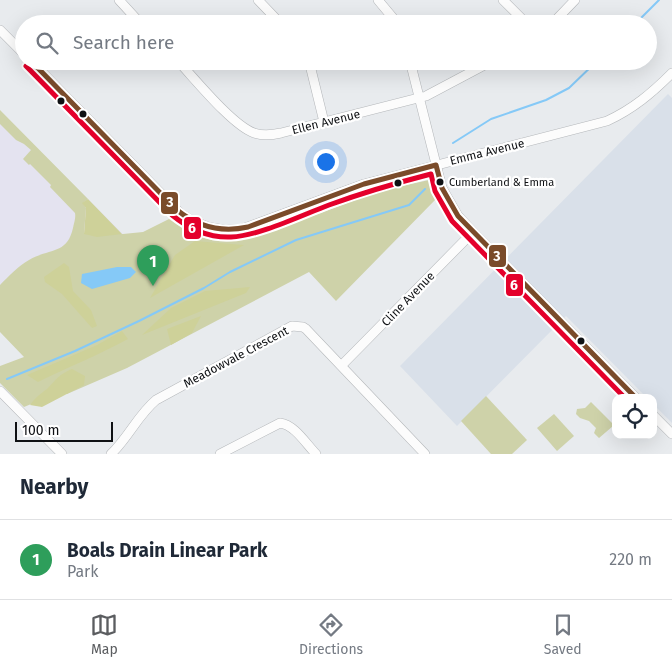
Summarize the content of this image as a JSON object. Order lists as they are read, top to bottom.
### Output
{
  "streets": {
    "street": [
      "Ellen Avenue",
      "Emma Avenue",
      "Cline Avenue",
      "Meadowvale Crescent"
    ]
  },
  "crossings": [
    ["Cline Avenue", "Meadowvale Crescent"]
  ],
  "places": ["Cumberland & Emma"],
  "lines": ["transit line 3", "transit line 6"],
  "scale_bar": "100 m",
  "page": {
    "search": "Search here",
    "pins": "1",
    "scale": "100 m",
    "heading": "Nearby",
    "list": [
      {
        "mark": "1",
        "name": "Boals Drain Linear Park",
        "note": "Park",
        "value": "220 m"
      }
    ],
    "nav": ["Map", "Directions", "Saved"]
  }
}
